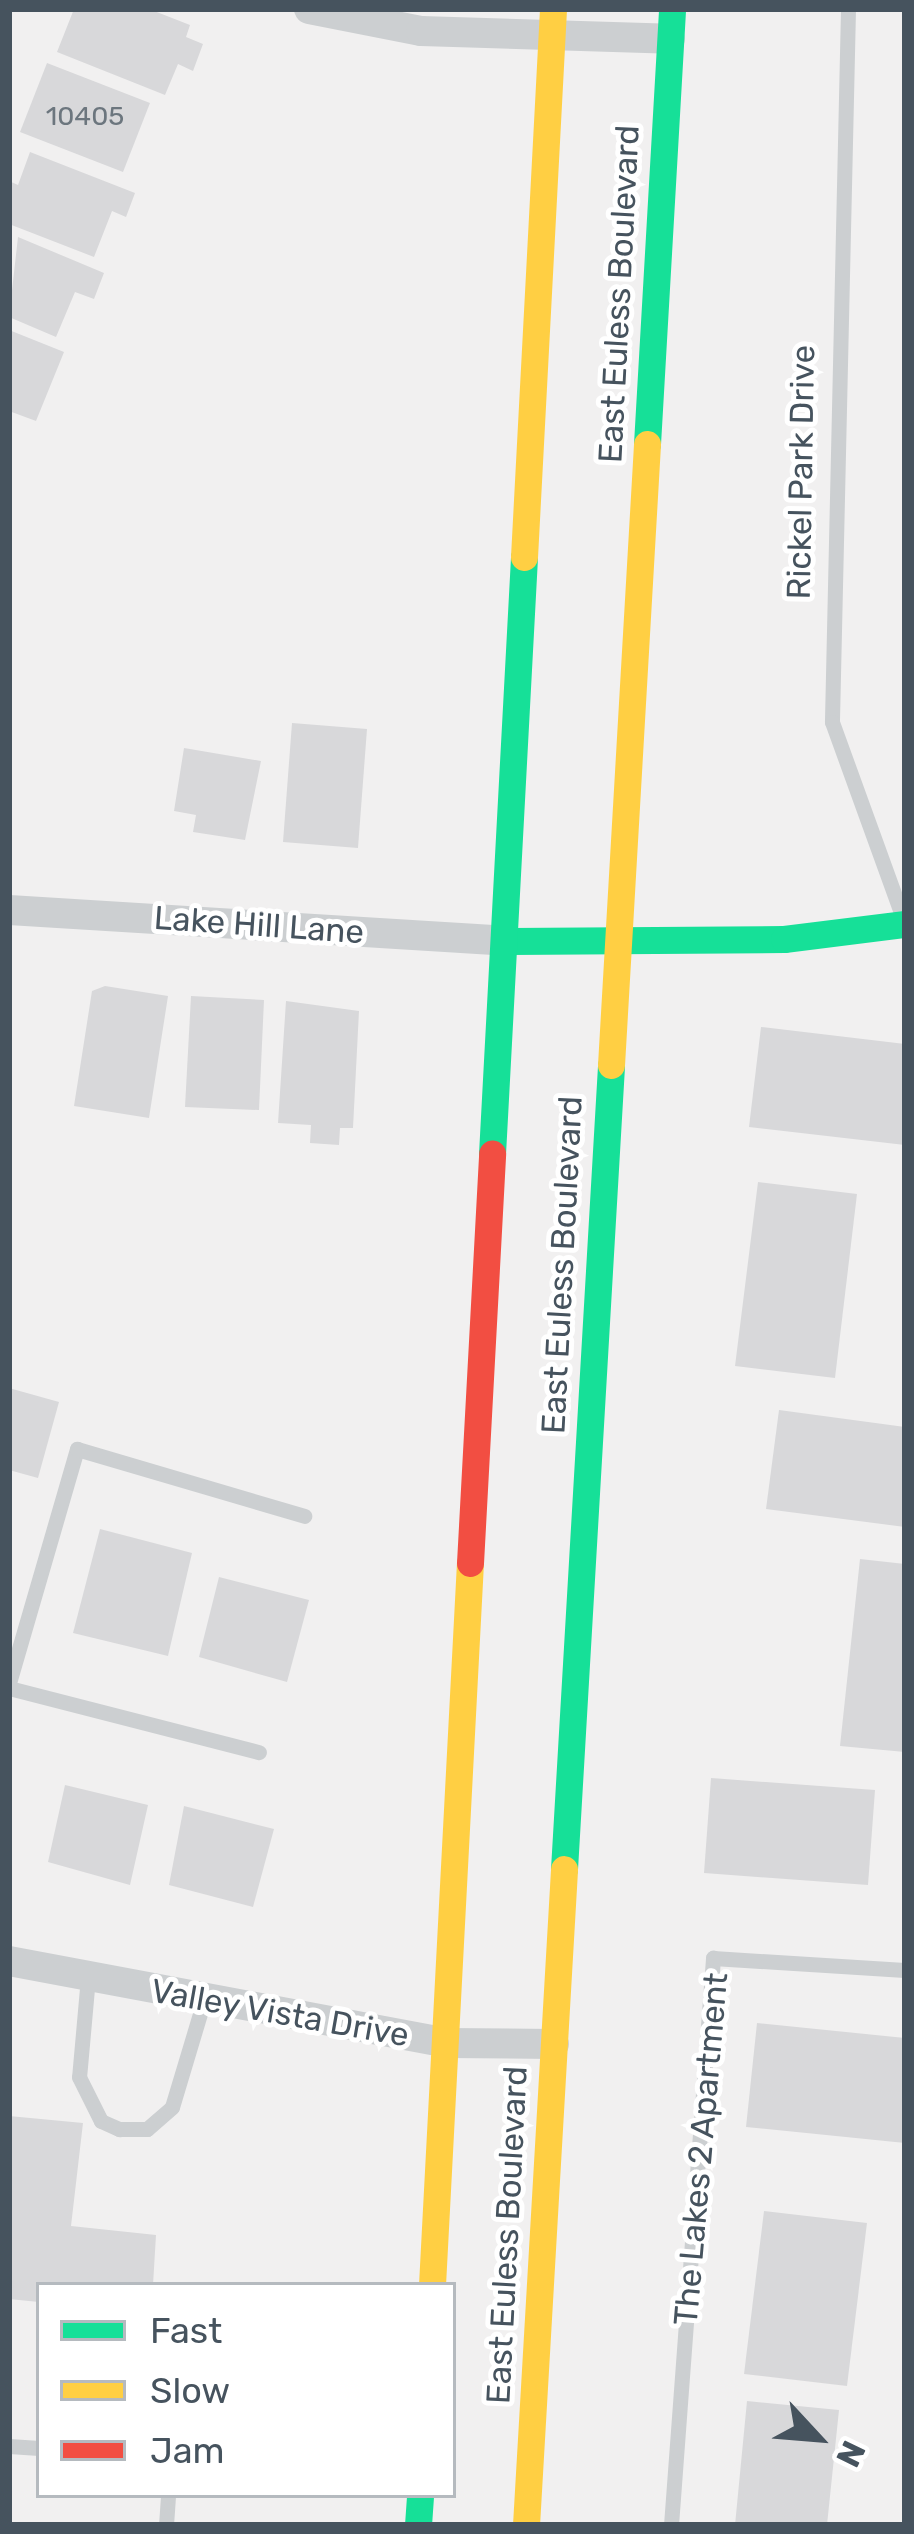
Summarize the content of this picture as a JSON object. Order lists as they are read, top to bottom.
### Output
{
  "streets": {
    "main road": ["East Euless Boulevard", "Rickel Park Drive"],
    "street": ["Lake Hill Lane", "Valley Vista Drive"],
    "lane": ["The Lakes 2 Apartment"]
  },
  "crossings": [
    ["East Euless Boulevard", "Rickel Park Drive"],
    ["East Euless Boulevard", "Valley Vista Drive"],
    ["Rickel Park Drive", "Lake Hill Lane"]
  ],
  "house_numbers": ["10405"],
  "legend": ["Fast", "Slow", "Jam"],
  "north": "bottom right"
}
